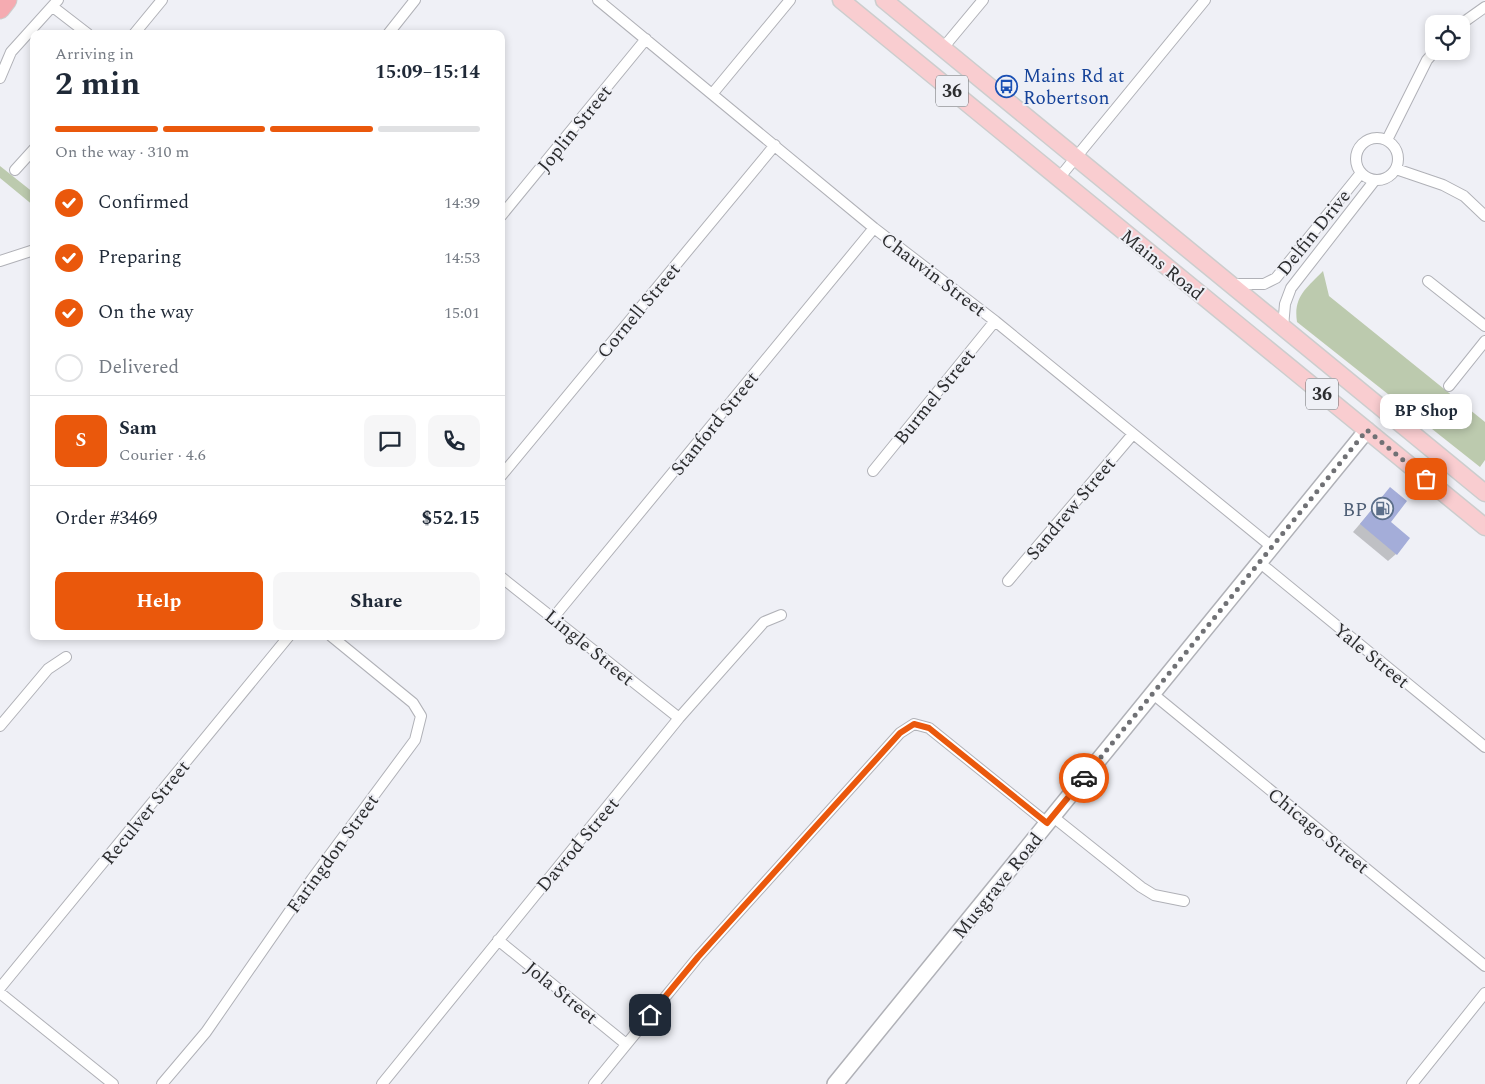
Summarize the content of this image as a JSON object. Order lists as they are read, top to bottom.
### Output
{
  "streets": {
    "main road": ["36", "Mains Road"],
    "street": [
      "Joplin Street",
      "Delfin Drive",
      "Chauvin Street",
      "Cornell Street",
      "Burmel Street",
      "Stanford Street",
      "Sandrew Street",
      "Lingle Street",
      "Yale Street",
      "Reculver Street",
      "Chicago Street",
      "Davrod Street",
      "Faringdon Street",
      "Musgrave Road",
      "Jola Street"
    ]
  },
  "crossings": [
    ["Joplin Street", "Chauvin Street"],
    ["Delfin Drive", "Mains Road"],
    ["Mains Road", "Musgrave Road"],
    ["Chauvin Street", "Cornell Street"],
    ["Chauvin Street", "Burmel Street"],
    ["Chauvin Street", "Stanford Street"],
    ["Chauvin Street", "Sandrew Street"],
    ["Chauvin Street", "Musgrave Road"],
    ["Stanford Street", "Lingle Street"],
    ["Lingle Street", "Davrod Street"],
    ["Yale Street", "Musgrave Road"],
    ["Chicago Street", "Musgrave Road"],
    ["Davrod Street", "Jola Street"]
  ],
  "places": {
    "bus stop": ["Mains Rd at Robertson"],
    "other": ["BP Shop"],
    "fuel station": ["BP"]
  },
  "page": {
    "heading": ["2 min", "Arriving in", "15:09–15:14"],
    "panel": [
      "Sam",
      "Courier · 4.6",
      "Order #3469",
      "$52.15"
    ],
    "bar": "On the way · 310 m",
    "list": [
      ["Confirmed", "14:39"],
      ["Preparing", "14:53"],
      ["On the way", "15:01"],
      "Delivered"
    ],
    "bubble": "BP Shop",
    "round": "S",
    "buttons": ["Help", "Share"]
  }
}
